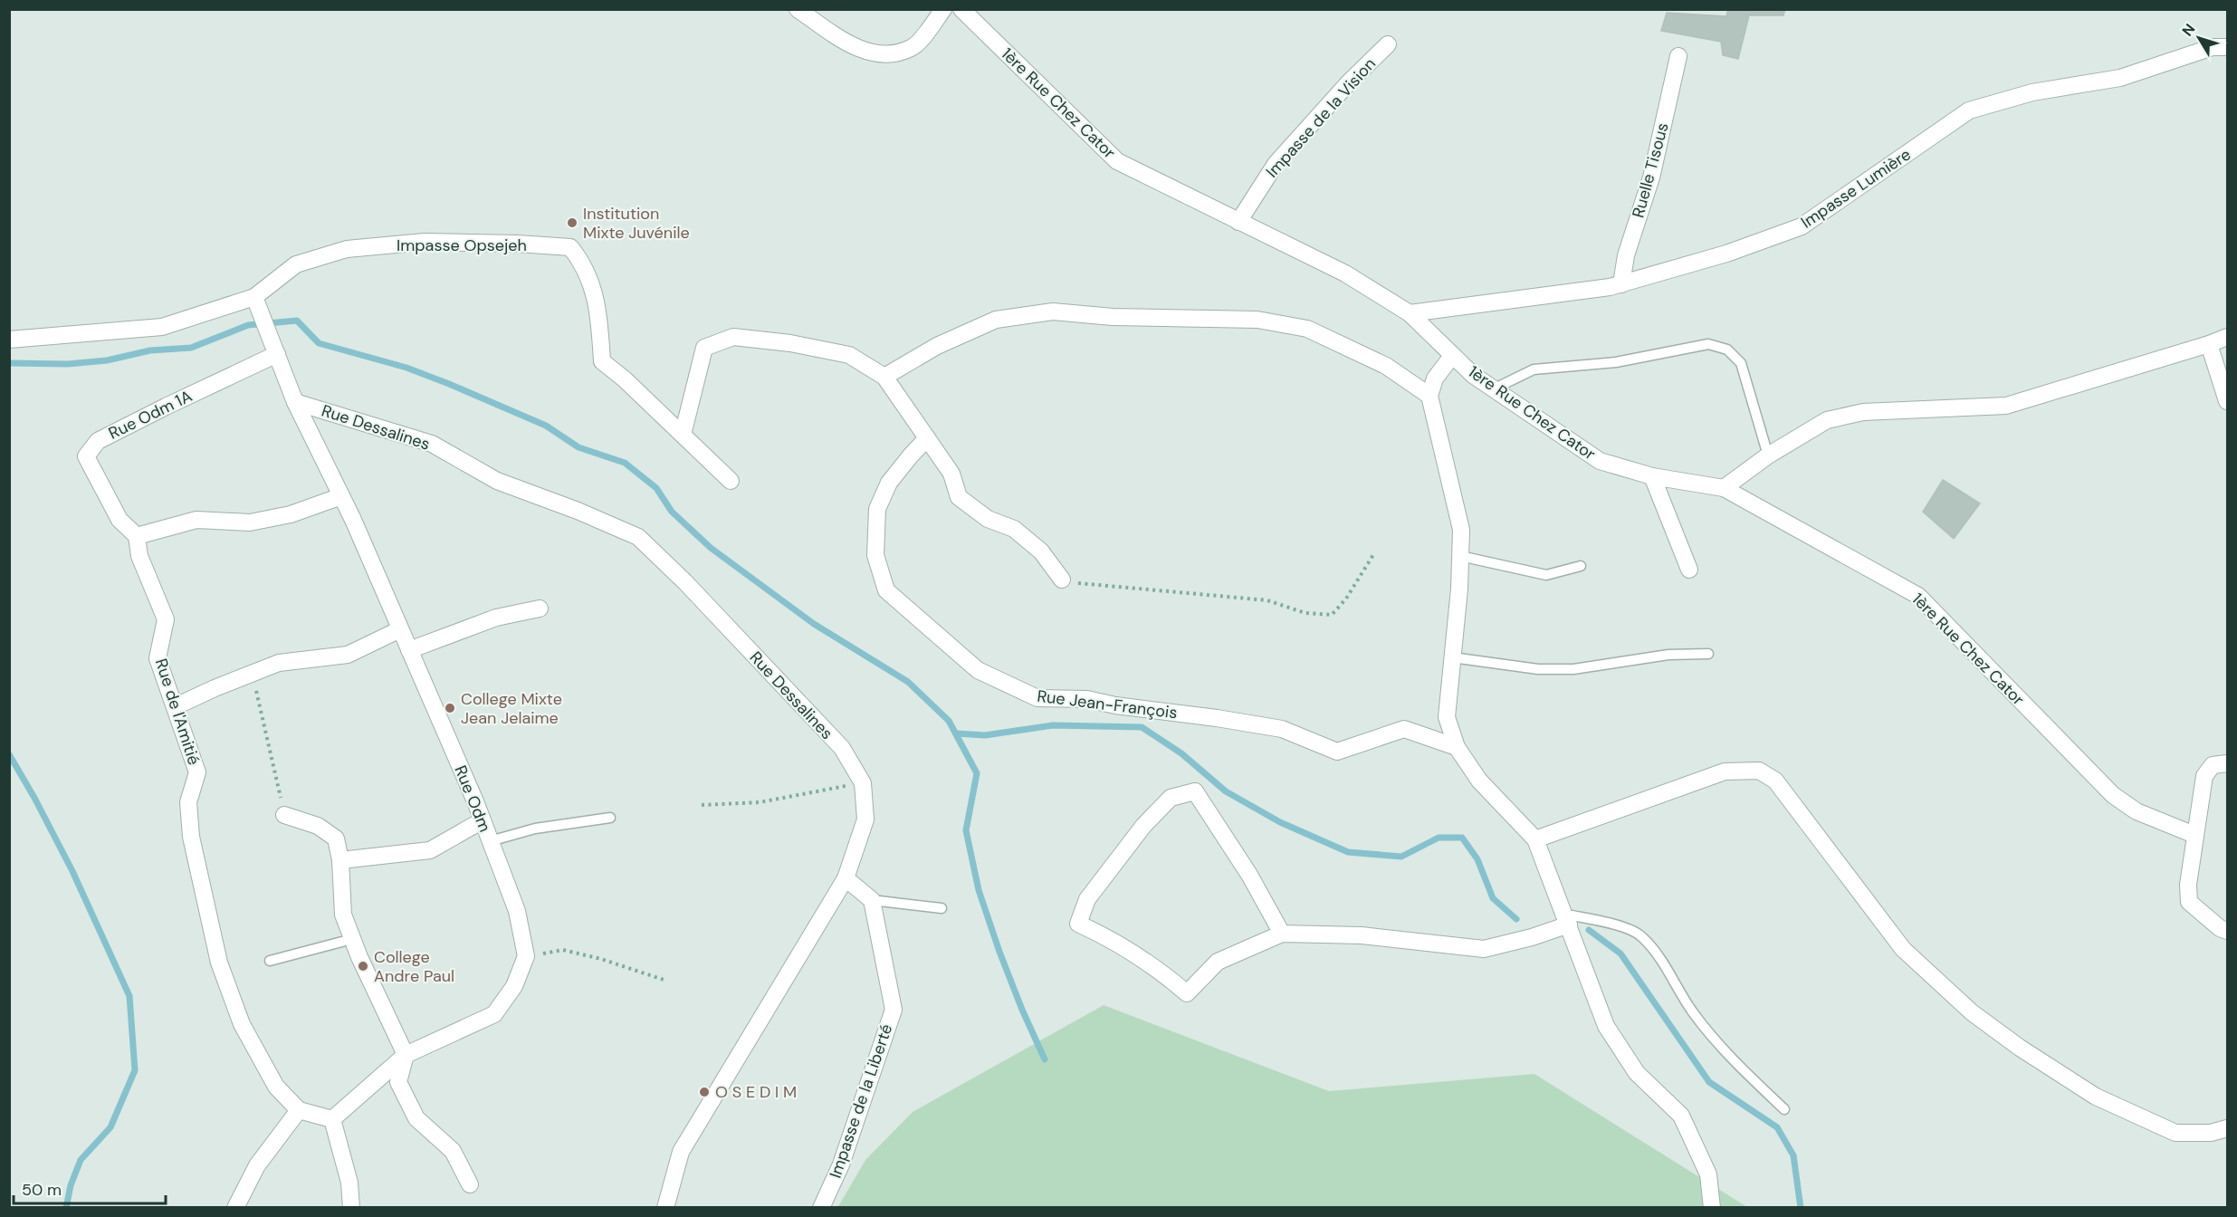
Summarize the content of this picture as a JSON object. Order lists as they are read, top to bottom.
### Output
{
  "streets": {
    "street": [
      "1ère Rue Chez Cator",
      "Impasse de la Vision",
      "Ruelle Tisous",
      "Impasse Lumière",
      "Impasse Opsejeh",
      "Rue Odm 1A",
      "Rue Dessalines",
      "Rue Jean-François",
      "Rue de l'Amitié",
      "Rue Odm",
      "Impasse de la Liberté"
    ]
  },
  "crossings": [
    ["1ère Rue Chez Cator", "Impasse de la Vision"],
    ["1ère Rue Chez Cator", "Impasse Lumière"],
    ["Ruelle Tisous", "Impasse Lumière"],
    ["Impasse Opsejeh", "Rue Odm"],
    ["Rue Odm 1A", "Rue de l'Amitié"],
    ["Rue Odm 1A", "Rue Odm"],
    ["Rue Dessalines", "Rue Odm"]
  ],
  "places": [
    "Institution Mixte Juvénile",
    "College Mixte Jean Jelaime",
    "College Andre Paul",
    "O S E D I M"
  ],
  "scale_bar": "50 m",
  "north": "top left"
}
